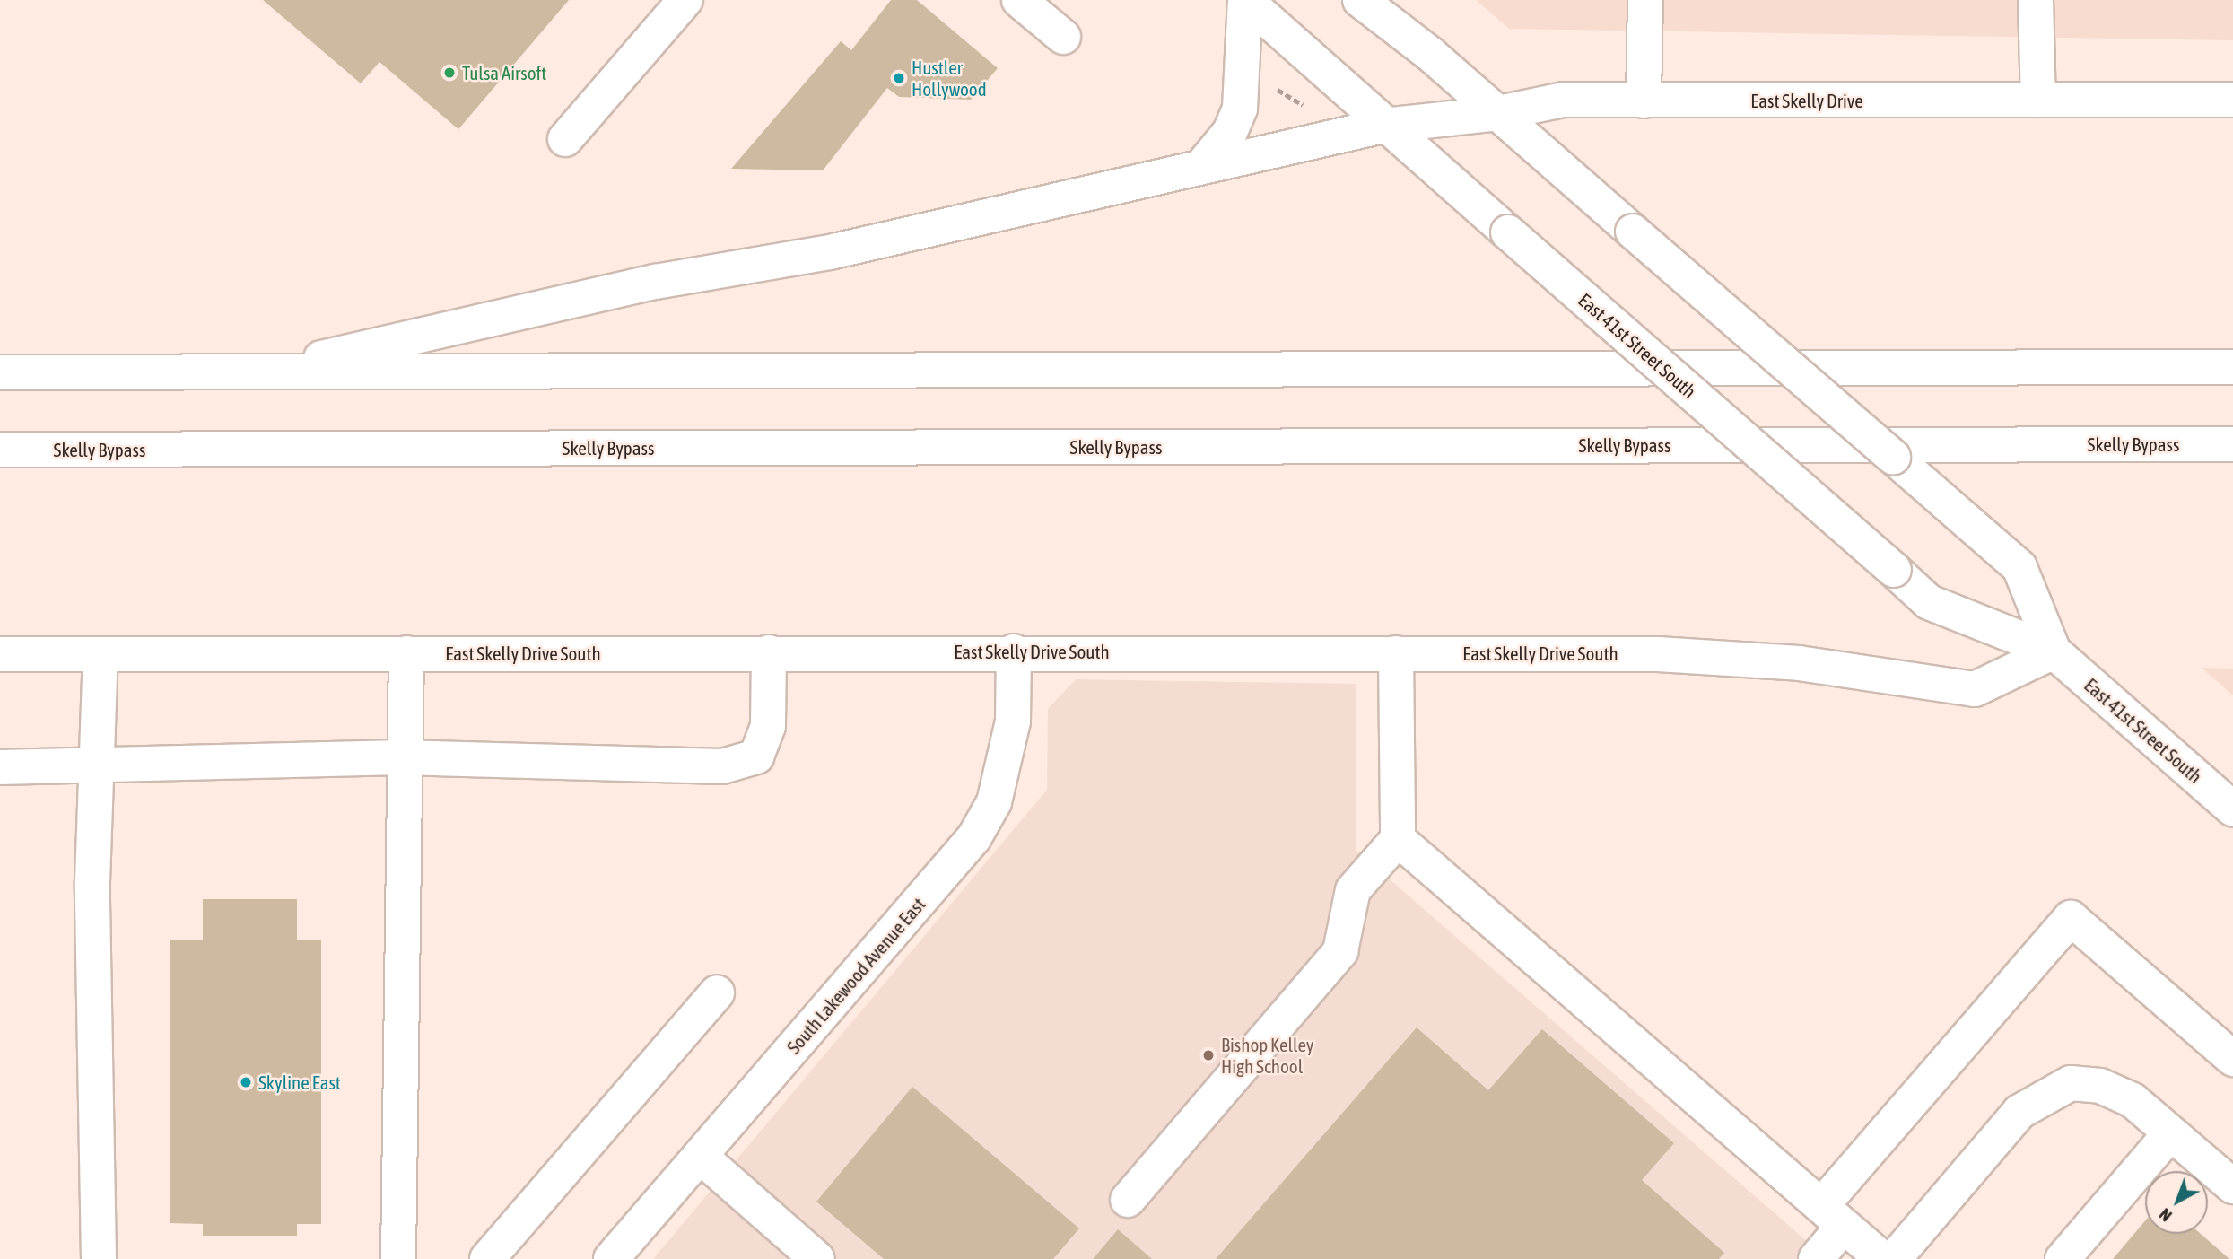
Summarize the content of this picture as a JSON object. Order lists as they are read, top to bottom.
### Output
{
  "streets": {
    "main road": [
      "East Skelly Drive",
      "East 41st Street South",
      "Skelly Bypass",
      "East Skelly Drive South",
      "South Lakewood Avenue East"
    ]
  },
  "crossings": [
    ["East Skelly Drive", "East 41st Street South"],
    ["East 41st Street South", "East Skelly Drive South"],
    ["East Skelly Drive South", "South Lakewood Avenue East"]
  ],
  "places": [
    "Tulsa Airsoft",
    "Hustler Hollywood",
    "Bishop Kelley High School",
    "Skyline East"
  ],
  "north": "bottom left"
}
